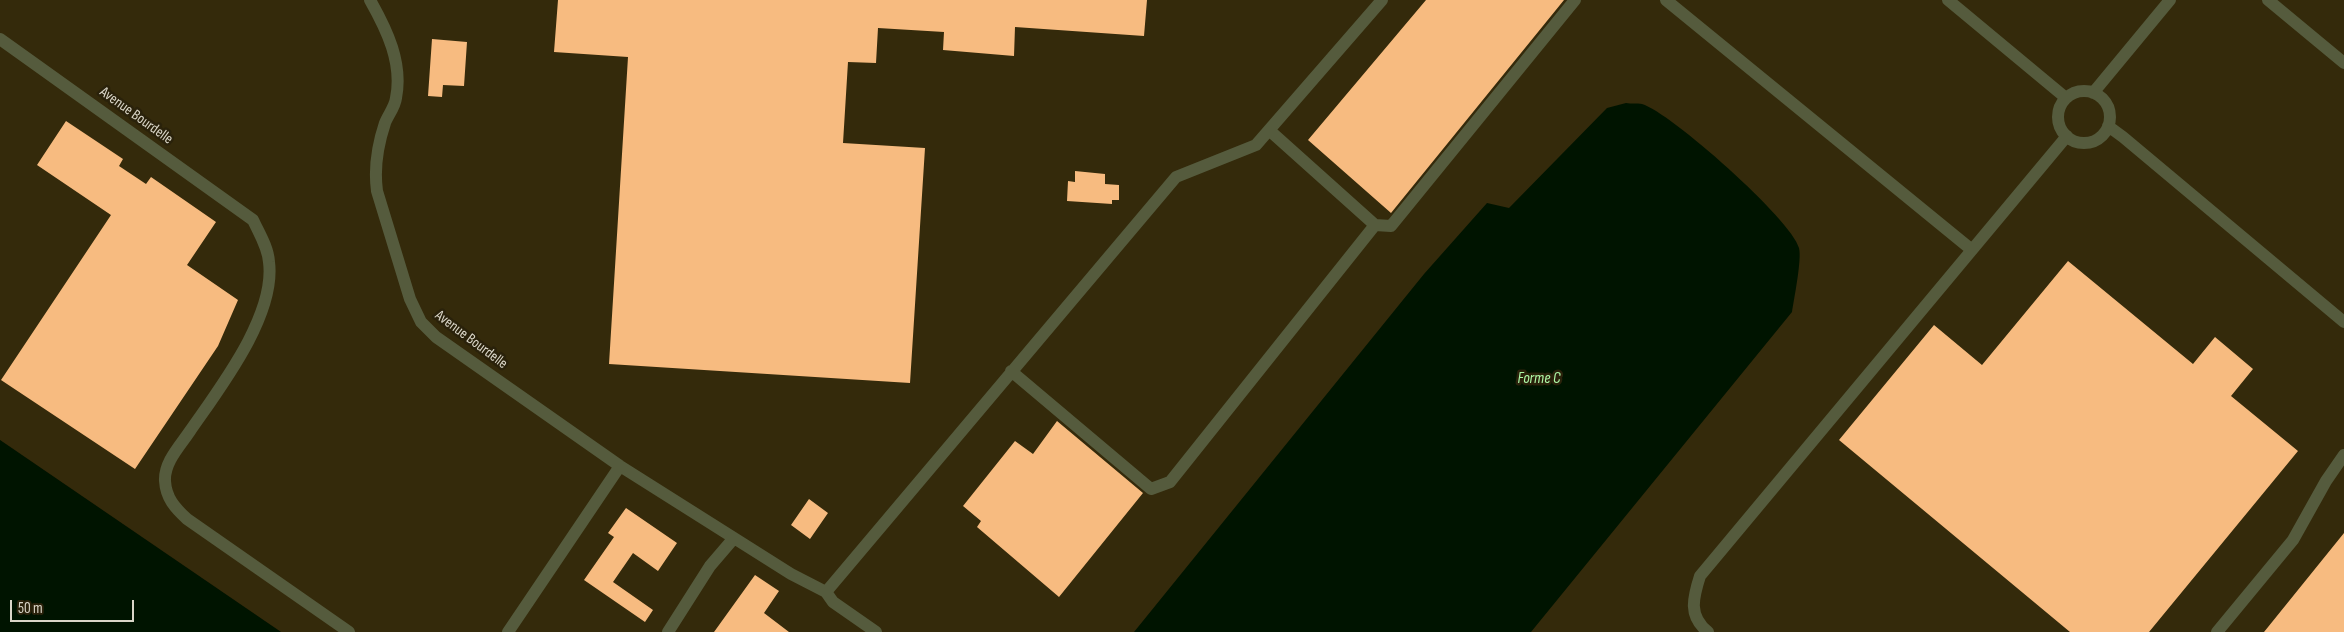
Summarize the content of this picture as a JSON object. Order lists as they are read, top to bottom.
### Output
{
  "streets": {
    "street": ["Avenue Bourdelle"]
  },
  "water": ["Forme C"],
  "scale_bar": "50 m"
}
